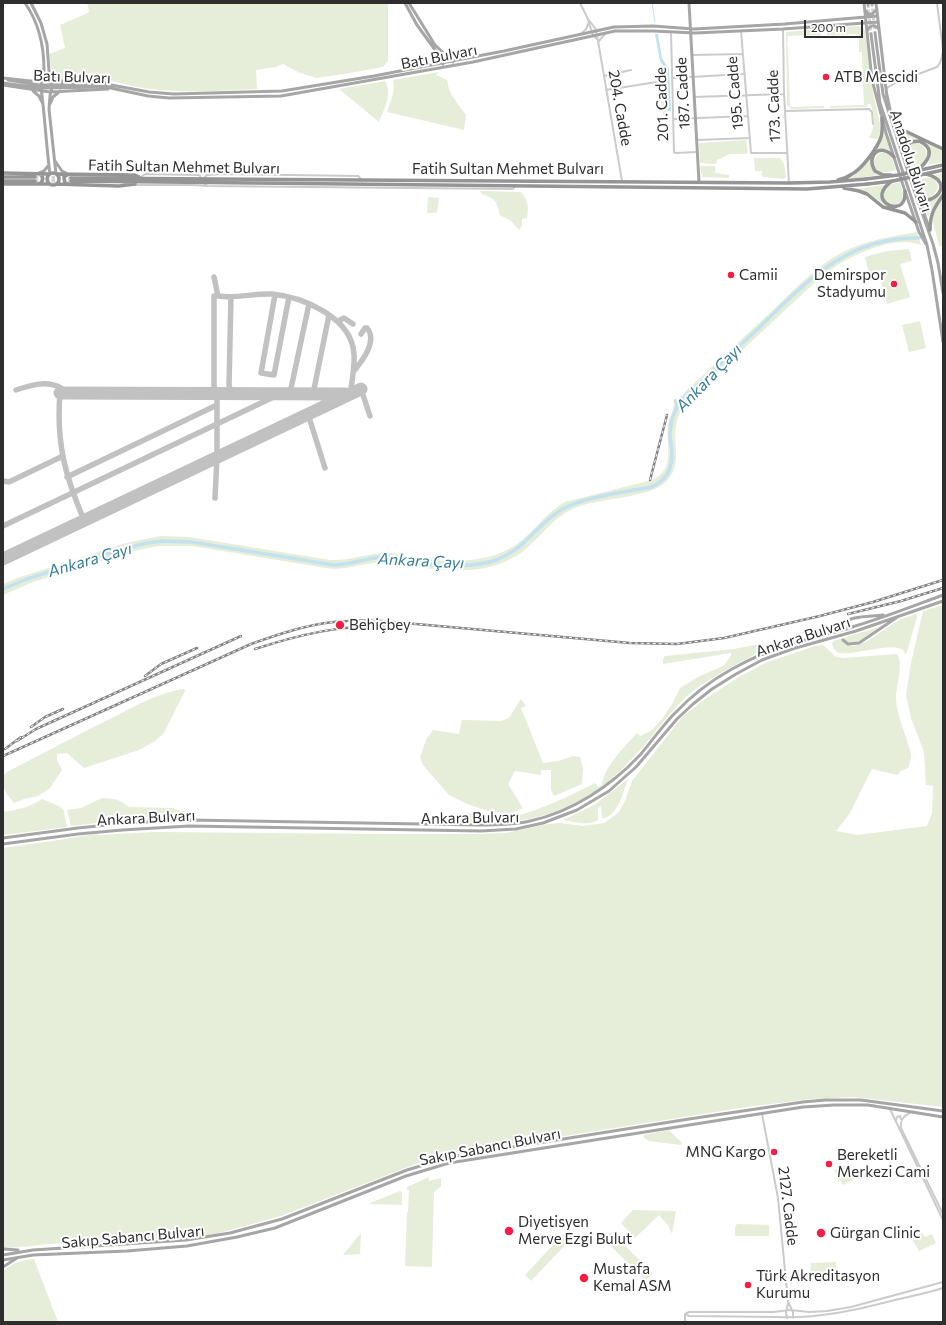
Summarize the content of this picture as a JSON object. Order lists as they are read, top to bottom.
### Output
{
  "streets": {
    "highway": ["Fatih Sultan Mehmet Bulvarı"],
    "main road": [
      "Batı Bulvarı",
      "187. Cadde",
      "Anadolu Bulvarı",
      "Ankara Bulvarı",
      "Sakıp Sabancı Bulvarı"
    ],
    "street": [
      "195. Cadde",
      "201. Cadde",
      "173. Cadde",
      "204. Cadde",
      "2127. Cadde"
    ]
  },
  "crossings": [
    ["Batı Bulvarı", "187. Cadde"],
    ["Batı Bulvarı", "195. Cadde"],
    ["Batı Bulvarı", "201. Cadde"],
    ["Batı Bulvarı", "173. Cadde"],
    ["Batı Bulvarı", "204. Cadde"],
    ["187. Cadde", "201. Cadde"],
    ["187. Cadde", "Fatih Sultan Mehmet Bulvarı"],
    ["195. Cadde", "173. Cadde"],
    ["173. Cadde", "Fatih Sultan Mehmet Bulvarı"],
    ["204. Cadde", "Fatih Sultan Mehmet Bulvarı"],
    ["Sakıp Sabancı Bulvarı", "2127. Cadde"]
  ],
  "water": ["Ankara Çayı"],
  "places": [
    "ATB Mescidi",
    "Camii",
    "Demirspor Stadyumu",
    "Behiçbey",
    "MNG Kargo",
    "Bereketli Merkezi Cami",
    "Diyetisyen Merve Ezgi Bulut",
    "Gürgan Clinic",
    "Mustafa Kemal ASM",
    "Türk Akreditasyon Kurumu"
  ],
  "scale_bar": "200 m"
}
